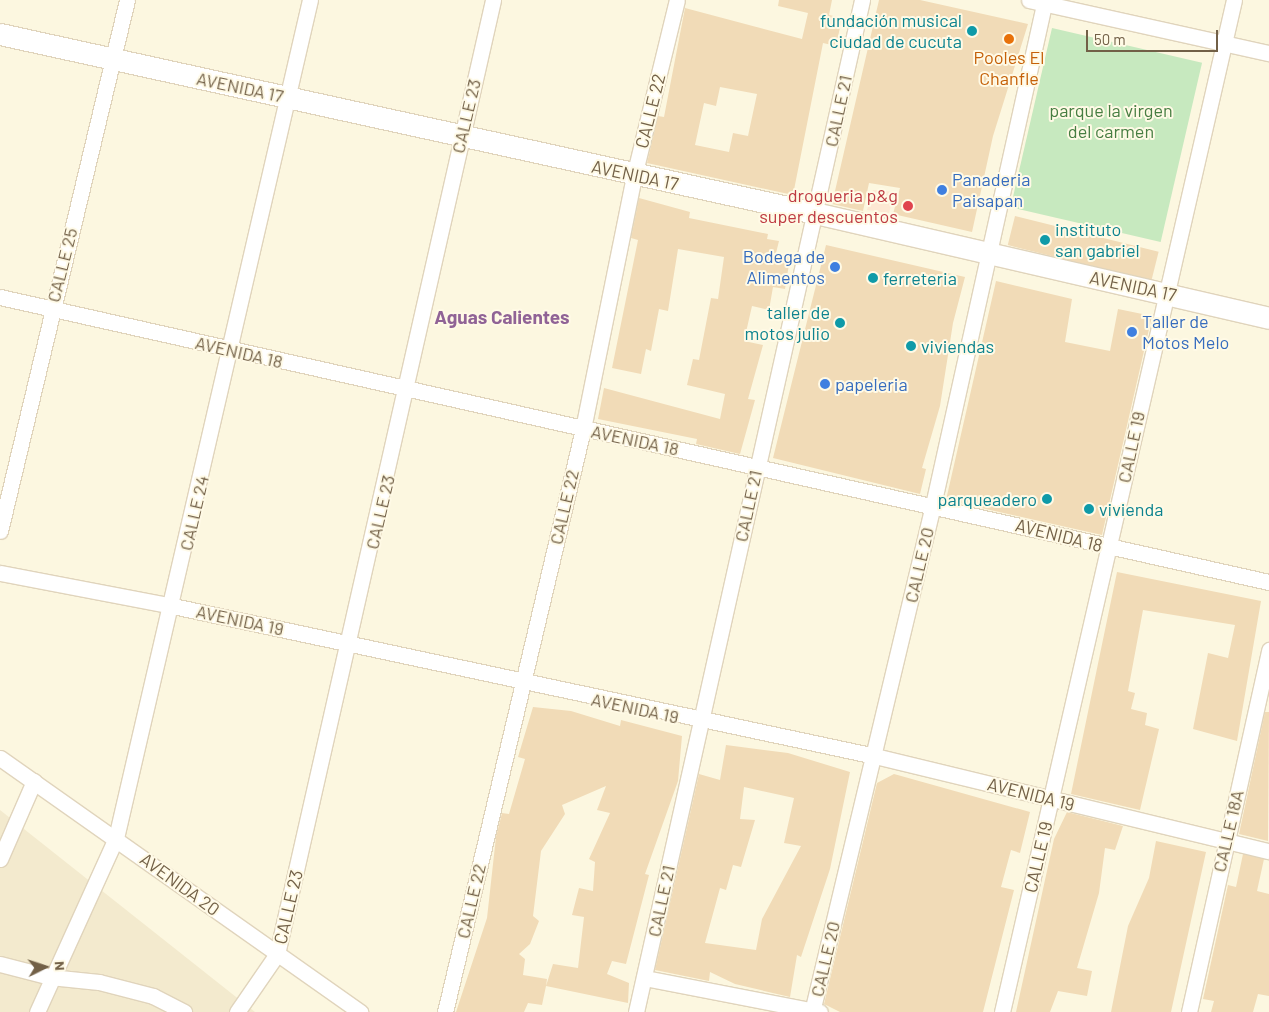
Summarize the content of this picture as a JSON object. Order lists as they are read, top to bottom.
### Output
{
  "streets": {
    "street": [
      "AVENIDA 17",
      "CALLE 22",
      "CALLE 21",
      "CALLE 23",
      "CALLE 25",
      "AVENIDA 18",
      "CALLE 19",
      "CALLE 24",
      "CALLE 20",
      "AVENIDA 19",
      "CALLE 18A",
      "AVENIDA 20"
    ]
  },
  "crossings": [
    ["AVENIDA 17", "CALLE 22"],
    ["AVENIDA 17", "CALLE 21"],
    ["AVENIDA 17", "CALLE 23"],
    ["AVENIDA 17", "CALLE 25"],
    ["AVENIDA 17", "CALLE 19"],
    ["AVENIDA 17", "CALLE 24"],
    ["AVENIDA 17", "CALLE 20"],
    ["CALLE 22", "AVENIDA 18"],
    ["CALLE 22", "AVENIDA 19"],
    ["CALLE 21", "AVENIDA 18"],
    ["CALLE 21", "AVENIDA 19"],
    ["CALLE 23", "AVENIDA 18"],
    ["CALLE 23", "AVENIDA 19"],
    ["CALLE 23", "AVENIDA 20"],
    ["CALLE 25", "AVENIDA 18"],
    ["AVENIDA 18", "CALLE 19"],
    ["AVENIDA 18", "CALLE 24"],
    ["AVENIDA 18", "CALLE 20"],
    ["CALLE 19", "AVENIDA 19"],
    ["CALLE 24", "AVENIDA 19"],
    ["CALLE 24", "AVENIDA 20"],
    ["CALLE 20", "AVENIDA 19"],
    ["AVENIDA 19", "CALLE 18A"]
  ],
  "districts": ["Aguas Calientes"],
  "parks": ["parque la virgen del carmen"],
  "places": [
    "fundación musical ciudad de cucuta",
    "Pooles El Chanfle",
    "Panaderia Paisapan",
    "drogueria p&g super descuentos",
    "instituto san gabriel",
    "Bodega de Alimentos",
    "ferreteria",
    "taller de motos julio",
    "Taller de Motos Melo",
    "viviendas",
    "papeleria",
    "parqueadero",
    "vivienda"
  ],
  "scale_bar": "50 m",
  "north": "right"
}
